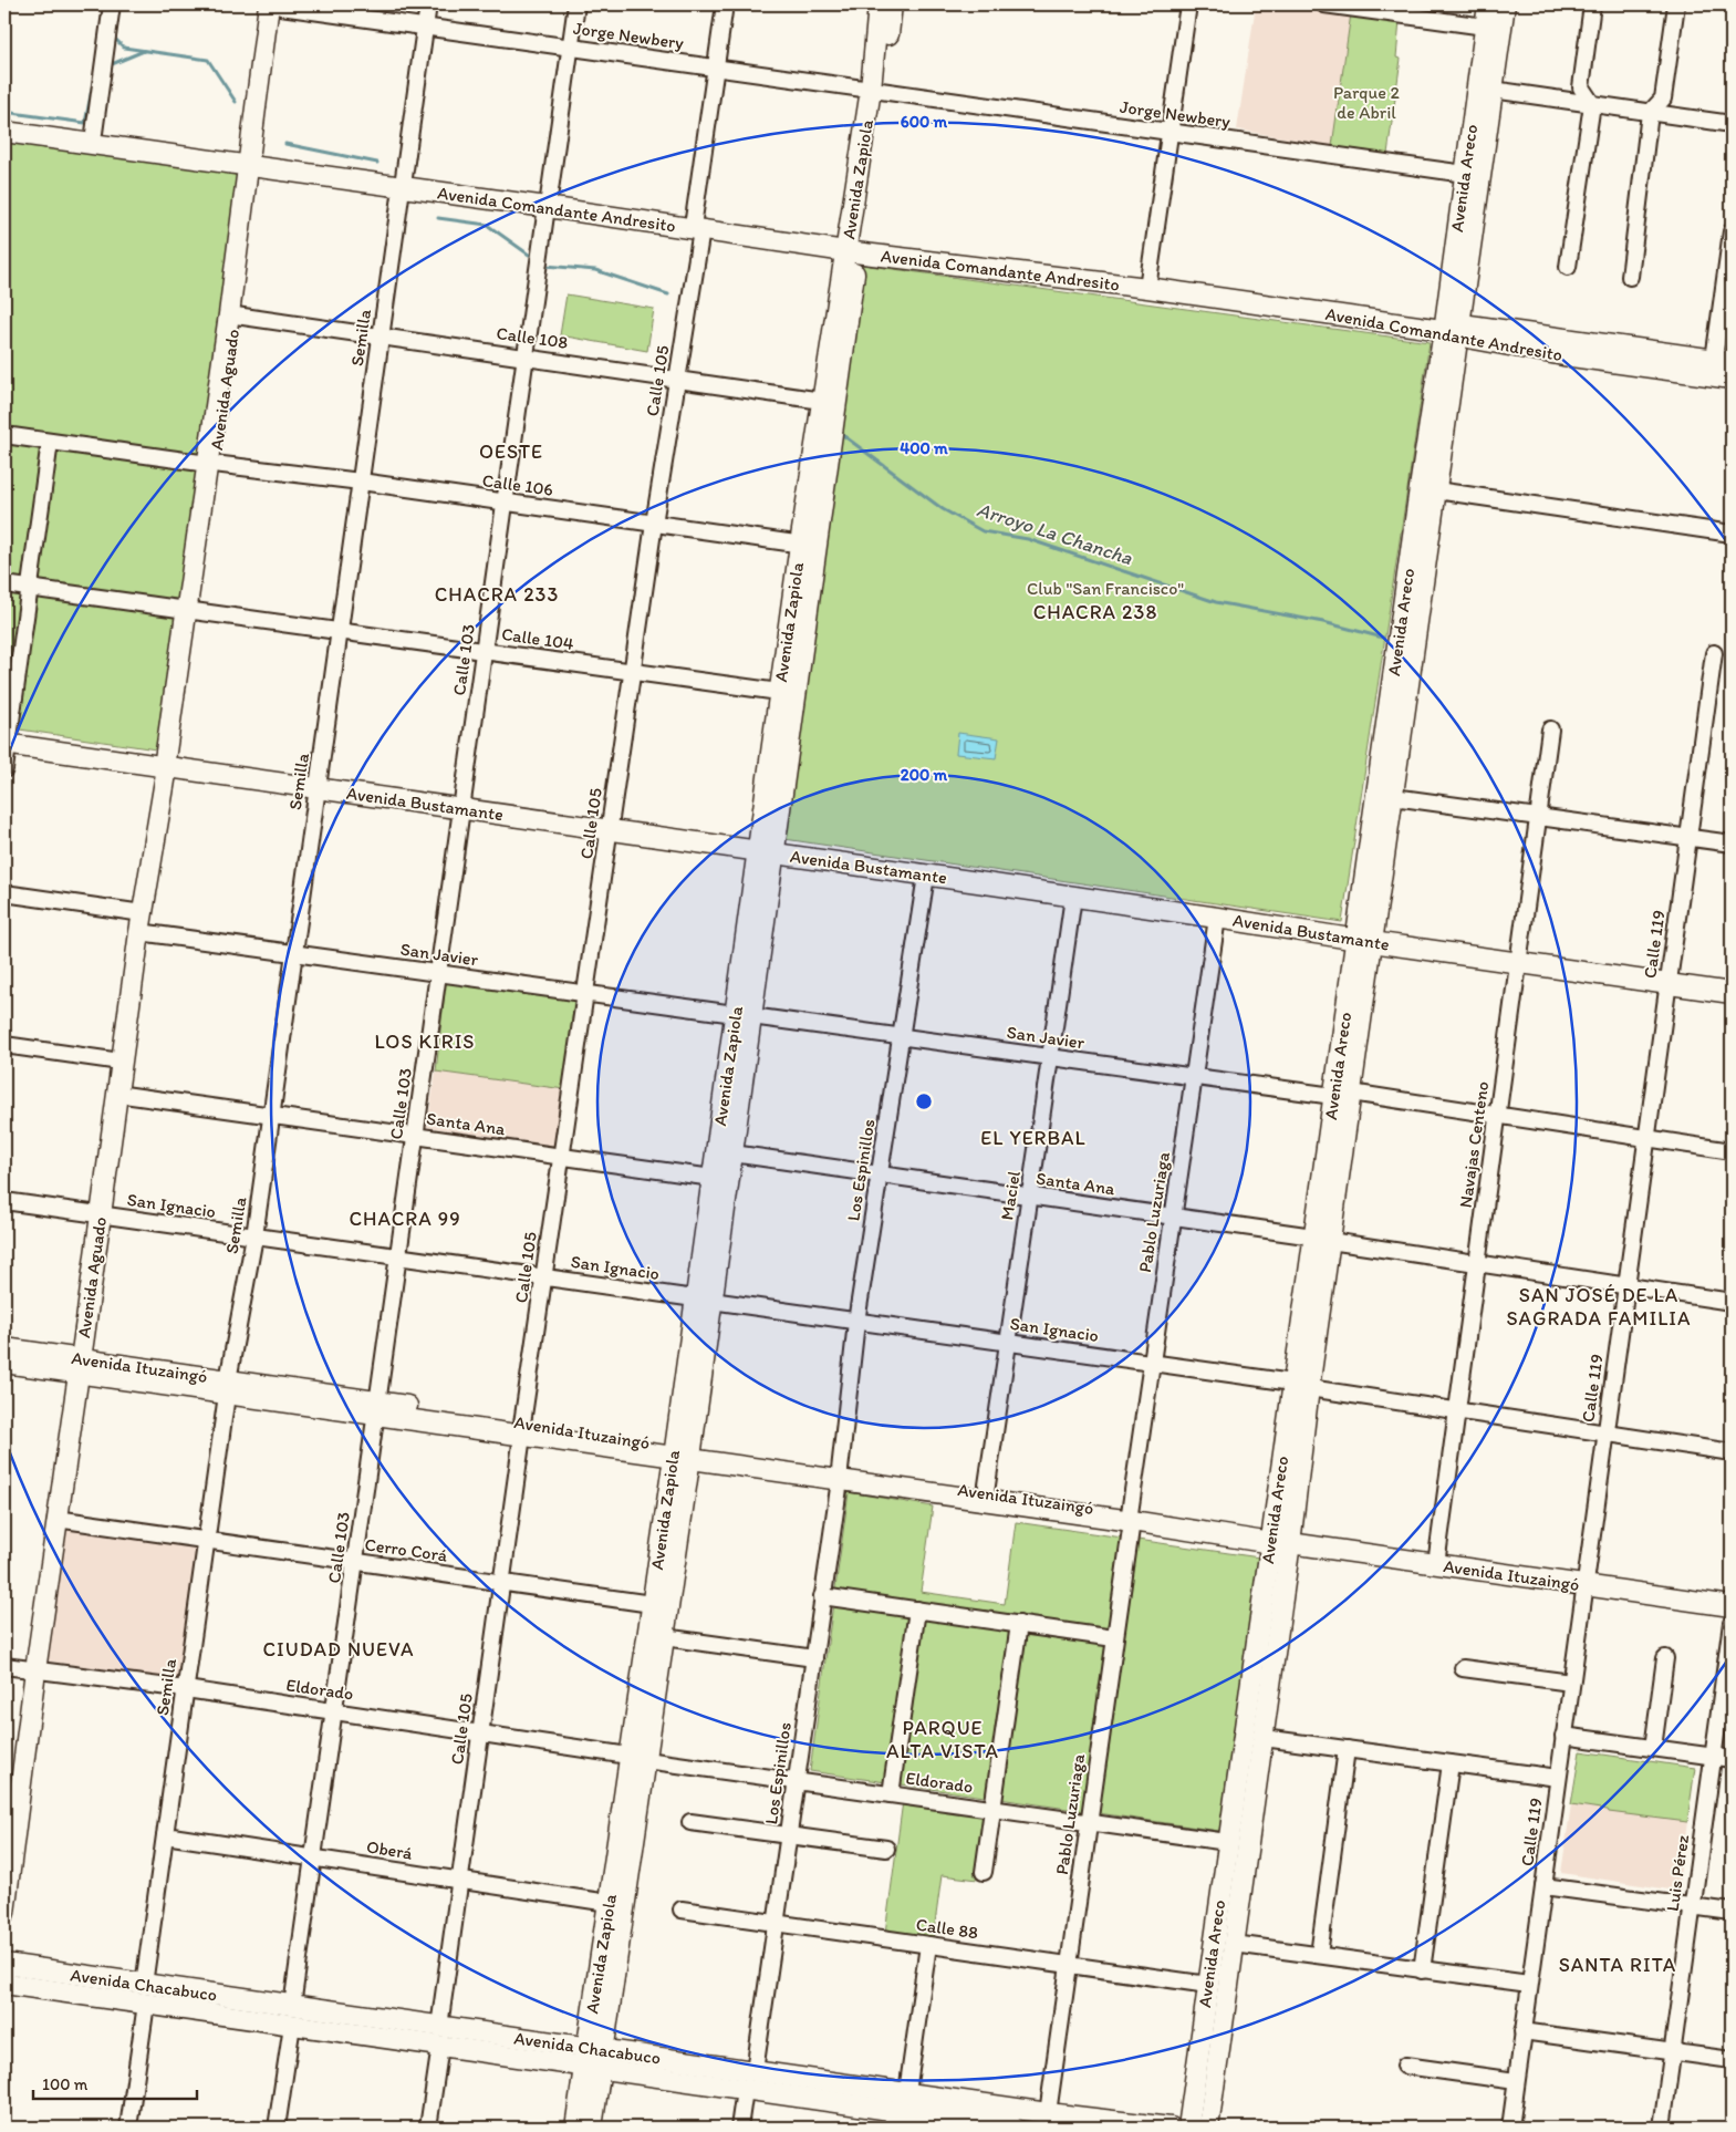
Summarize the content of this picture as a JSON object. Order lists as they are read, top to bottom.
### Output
{
  "streets": {
    "main road": [
      "Avenida Areco",
      "Avenida Zapiola",
      "Avenida Comandante Andresito",
      "Avenida Aguado",
      "Avenida Bustamante",
      "Avenida Ituzaingó",
      "Avenida Chacabuco"
    ],
    "street": [
      "Jorge Newbery",
      "Semilla",
      "Calle 108",
      "Calle 105",
      "Calle 106",
      "Calle 104",
      "Calle 103",
      "Calle 119",
      "San Javier",
      "Santa Ana",
      "Navajas Centeno",
      "Los Espinillos",
      "Maciel",
      "San Ignacio",
      "Pablo Luzuriaga",
      "Cerro Corá",
      "Eldorado",
      "Oberá",
      "Luis Pérez",
      "Calle 88"
    ]
  },
  "crossings": [
    ["Jorge Newbery", "Avenida Areco"],
    ["Jorge Newbery", "Avenida Zapiola"],
    ["Jorge Newbery", "Semilla"],
    ["Jorge Newbery", "Calle 105"],
    ["Jorge Newbery", "Avenida Aguado"],
    ["Jorge Newbery", "Calle 103"],
    ["Avenida Areco", "Avenida Comandante Andresito"],
    ["Avenida Areco", "Avenida Bustamante"],
    ["Avenida Areco", "San Javier"],
    ["Avenida Areco", "Santa Ana"],
    ["Avenida Areco", "San Ignacio"],
    ["Avenida Areco", "Avenida Ituzaingó"],
    ["Avenida Areco", "Eldorado"],
    ["Avenida Areco", "Calle 88"],
    ["Avenida Zapiola", "Avenida Comandante Andresito"],
    ["Avenida Zapiola", "Calle 108"],
    ["Avenida Zapiola", "Calle 106"],
    ["Avenida Zapiola", "Calle 104"],
    ["Avenida Zapiola", "Avenida Bustamante"],
    ["Avenida Zapiola", "San Javier"],
    ["Avenida Zapiola", "Santa Ana"],
    ["Avenida Zapiola", "San Ignacio"],
    ["Avenida Zapiola", "Avenida Ituzaingó"],
    ["Avenida Zapiola", "Cerro Corá"],
    ["Avenida Zapiola", "Eldorado"],
    ["Avenida Zapiola", "Oberá"],
    ["Avenida Zapiola", "Avenida Chacabuco"],
    ["Avenida Comandante Andresito", "Semilla"],
    ["Avenida Comandante Andresito", "Calle 105"],
    ["Avenida Comandante Andresito", "Avenida Aguado"],
    ["Avenida Comandante Andresito", "Calle 103"],
    ["Semilla", "Calle 108"],
    ["Semilla", "Calle 106"],
    ["Semilla", "Calle 104"],
    ["Semilla", "Avenida Bustamante"],
    ["Semilla", "San Javier"],
    ["Semilla", "Santa Ana"],
    ["Semilla", "San Ignacio"],
    ["Semilla", "Avenida Ituzaingó"],
    ["Semilla", "Cerro Corá"],
    ["Semilla", "Eldorado"],
    ["Semilla", "Oberá"],
    ["Semilla", "Avenida Chacabuco"],
    ["Calle 108", "Calle 105"],
    ["Calle 108", "Avenida Aguado"],
    ["Calle 108", "Calle 103"],
    ["Calle 105", "Calle 106"],
    ["Calle 105", "Calle 104"],
    ["Calle 105", "Avenida Bustamante"],
    ["Calle 105", "San Javier"],
    ["Calle 105", "Santa Ana"],
    ["Calle 105", "San Ignacio"],
    ["Calle 105", "Avenida Ituzaingó"],
    ["Calle 105", "Cerro Corá"],
    ["Calle 105", "Eldorado"],
    ["Calle 105", "Oberá"],
    ["Calle 105", "Avenida Chacabuco"],
    ["Avenida Aguado", "Calle 106"],
    ["Avenida Aguado", "Calle 104"],
    ["Avenida Aguado", "Avenida Bustamante"],
    ["Avenida Aguado", "San Javier"],
    ["Avenida Aguado", "Santa Ana"],
    ["Avenida Aguado", "San Ignacio"],
    ["Avenida Aguado", "Avenida Ituzaingó"],
    ["Avenida Aguado", "Cerro Corá"],
    ["Avenida Aguado", "Eldorado"],
    ["Calle 106", "Calle 103"],
    ["Calle 104", "Calle 103"],
    ["Calle 103", "Avenida Bustamante"],
    ["Calle 103", "San Javier"],
    ["Calle 103", "Santa Ana"],
    ["Calle 103", "San Ignacio"],
    ["Calle 103", "Avenida Ituzaingó"],
    ["Calle 103", "Cerro Corá"],
    ["Calle 103", "Eldorado"],
    ["Calle 103", "Oberá"],
    ["Calle 103", "Avenida Chacabuco"],
    ["Avenida Bustamante", "Calle 119"],
    ["Avenida Bustamante", "Navajas Centeno"],
    ["Avenida Bustamante", "Los Espinillos"],
    ["Avenida Bustamante", "Maciel"],
    ["Avenida Bustamante", "Pablo Luzuriaga"],
    ["Calle 119", "San Javier"],
    ["Calle 119", "Santa Ana"],
    ["Calle 119", "San Ignacio"],
    ["Calle 119", "Avenida Ituzaingó"],
    ["San Javier", "Navajas Centeno"],
    ["San Javier", "Los Espinillos"],
    ["San Javier", "Maciel"],
    ["San Javier", "Pablo Luzuriaga"],
    ["Santa Ana", "Navajas Centeno"],
    ["Santa Ana", "Los Espinillos"],
    ["Santa Ana", "Maciel"],
    ["Santa Ana", "Pablo Luzuriaga"],
    ["Navajas Centeno", "San Ignacio"],
    ["Navajas Centeno", "Avenida Ituzaingó"],
    ["Los Espinillos", "San Ignacio"],
    ["Los Espinillos", "Avenida Ituzaingó"],
    ["Los Espinillos", "Eldorado"],
    ["Los Espinillos", "Calle 88"],
    ["Los Espinillos", "Avenida Chacabuco"],
    ["Maciel", "San Ignacio"],
    ["Maciel", "Avenida Ituzaingó"],
    ["San Ignacio", "Pablo Luzuriaga"],
    ["Pablo Luzuriaga", "Avenida Ituzaingó"],
    ["Pablo Luzuriaga", "Eldorado"],
    ["Pablo Luzuriaga", "Calle 88"],
    ["Pablo Luzuriaga", "Avenida Chacabuco"]
  ],
  "districts": [
    "OESTE",
    "CHACRA 233",
    "CHACRA 238",
    "LOS KIRIS",
    "EL YERBAL",
    "CHACRA 99",
    "SAN JOSÉ DE LA SAGRADA FAMILIA",
    "CIUDAD NUEVA",
    "PARQUE ALTA VISTA",
    "SANTA RITA"
  ],
  "water": ["Arroyo La Chancha"],
  "parks": ["Parque 2 de Abril", "Club \"San Francisco\""],
  "scale_bar": "100 m",
  "rings": ["600 m", "400 m", "200 m"]
}
